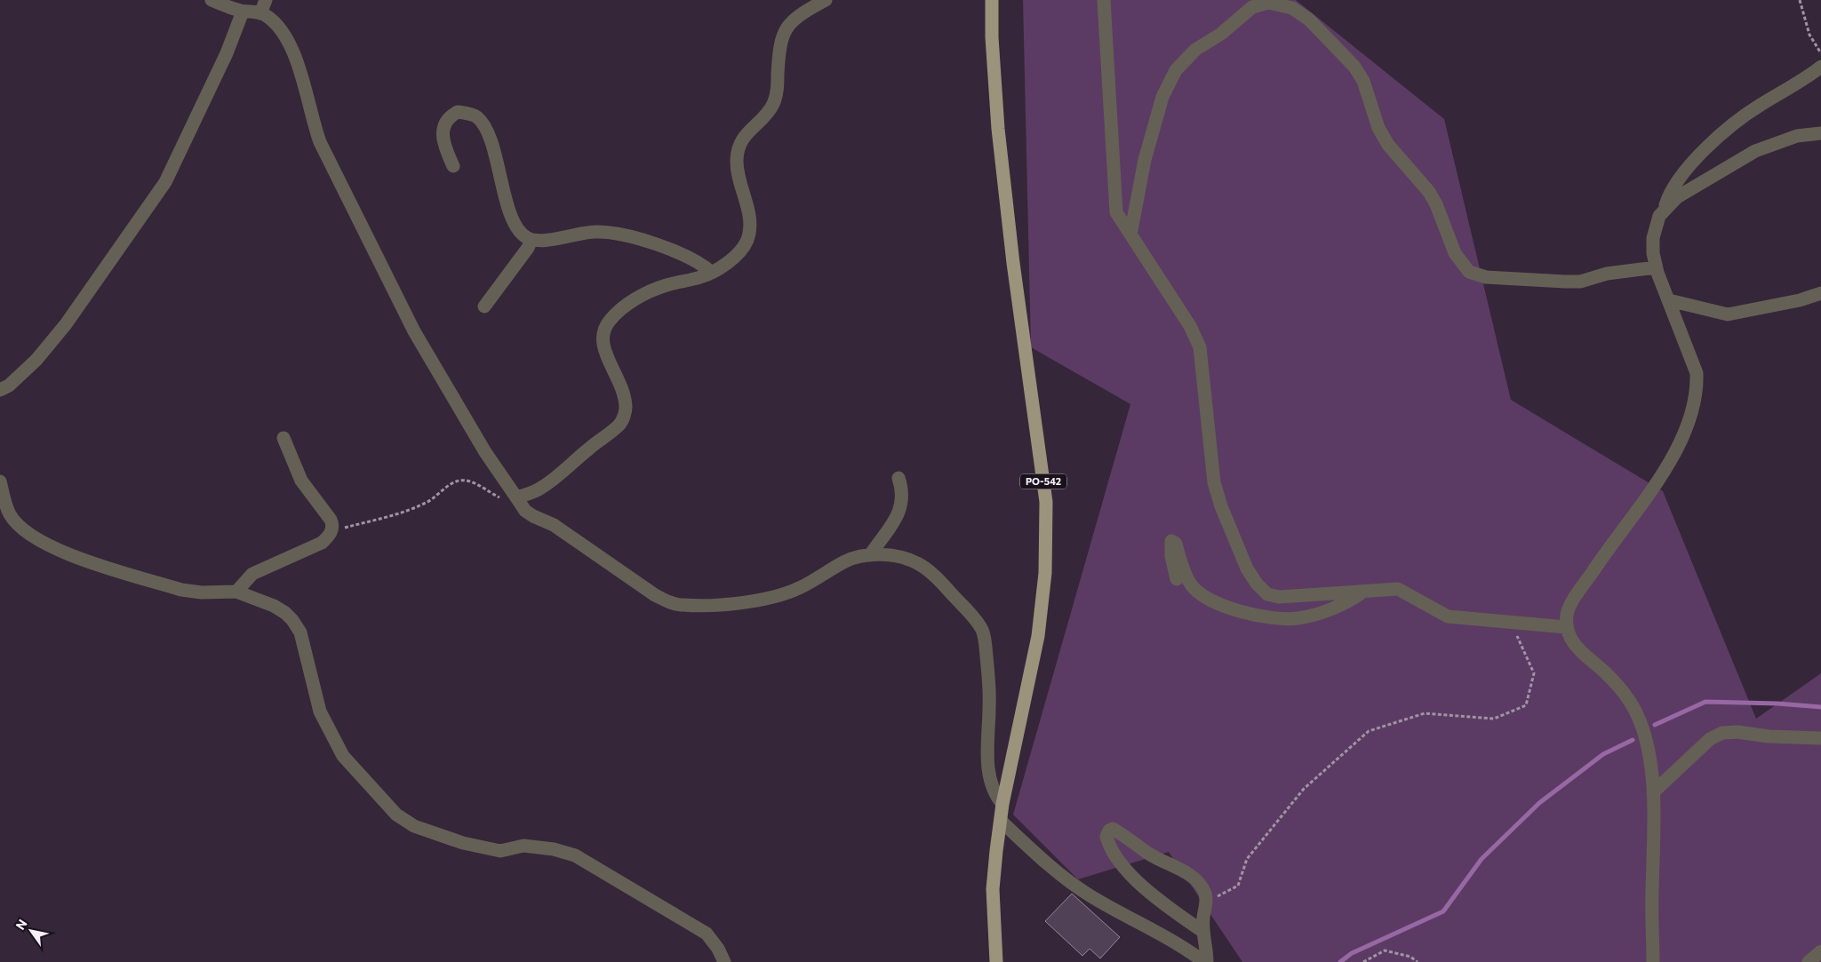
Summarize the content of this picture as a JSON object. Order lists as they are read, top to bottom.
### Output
{
  "streets": {
    "main road": ["PO-542"]
  },
  "north": "top left"
}
